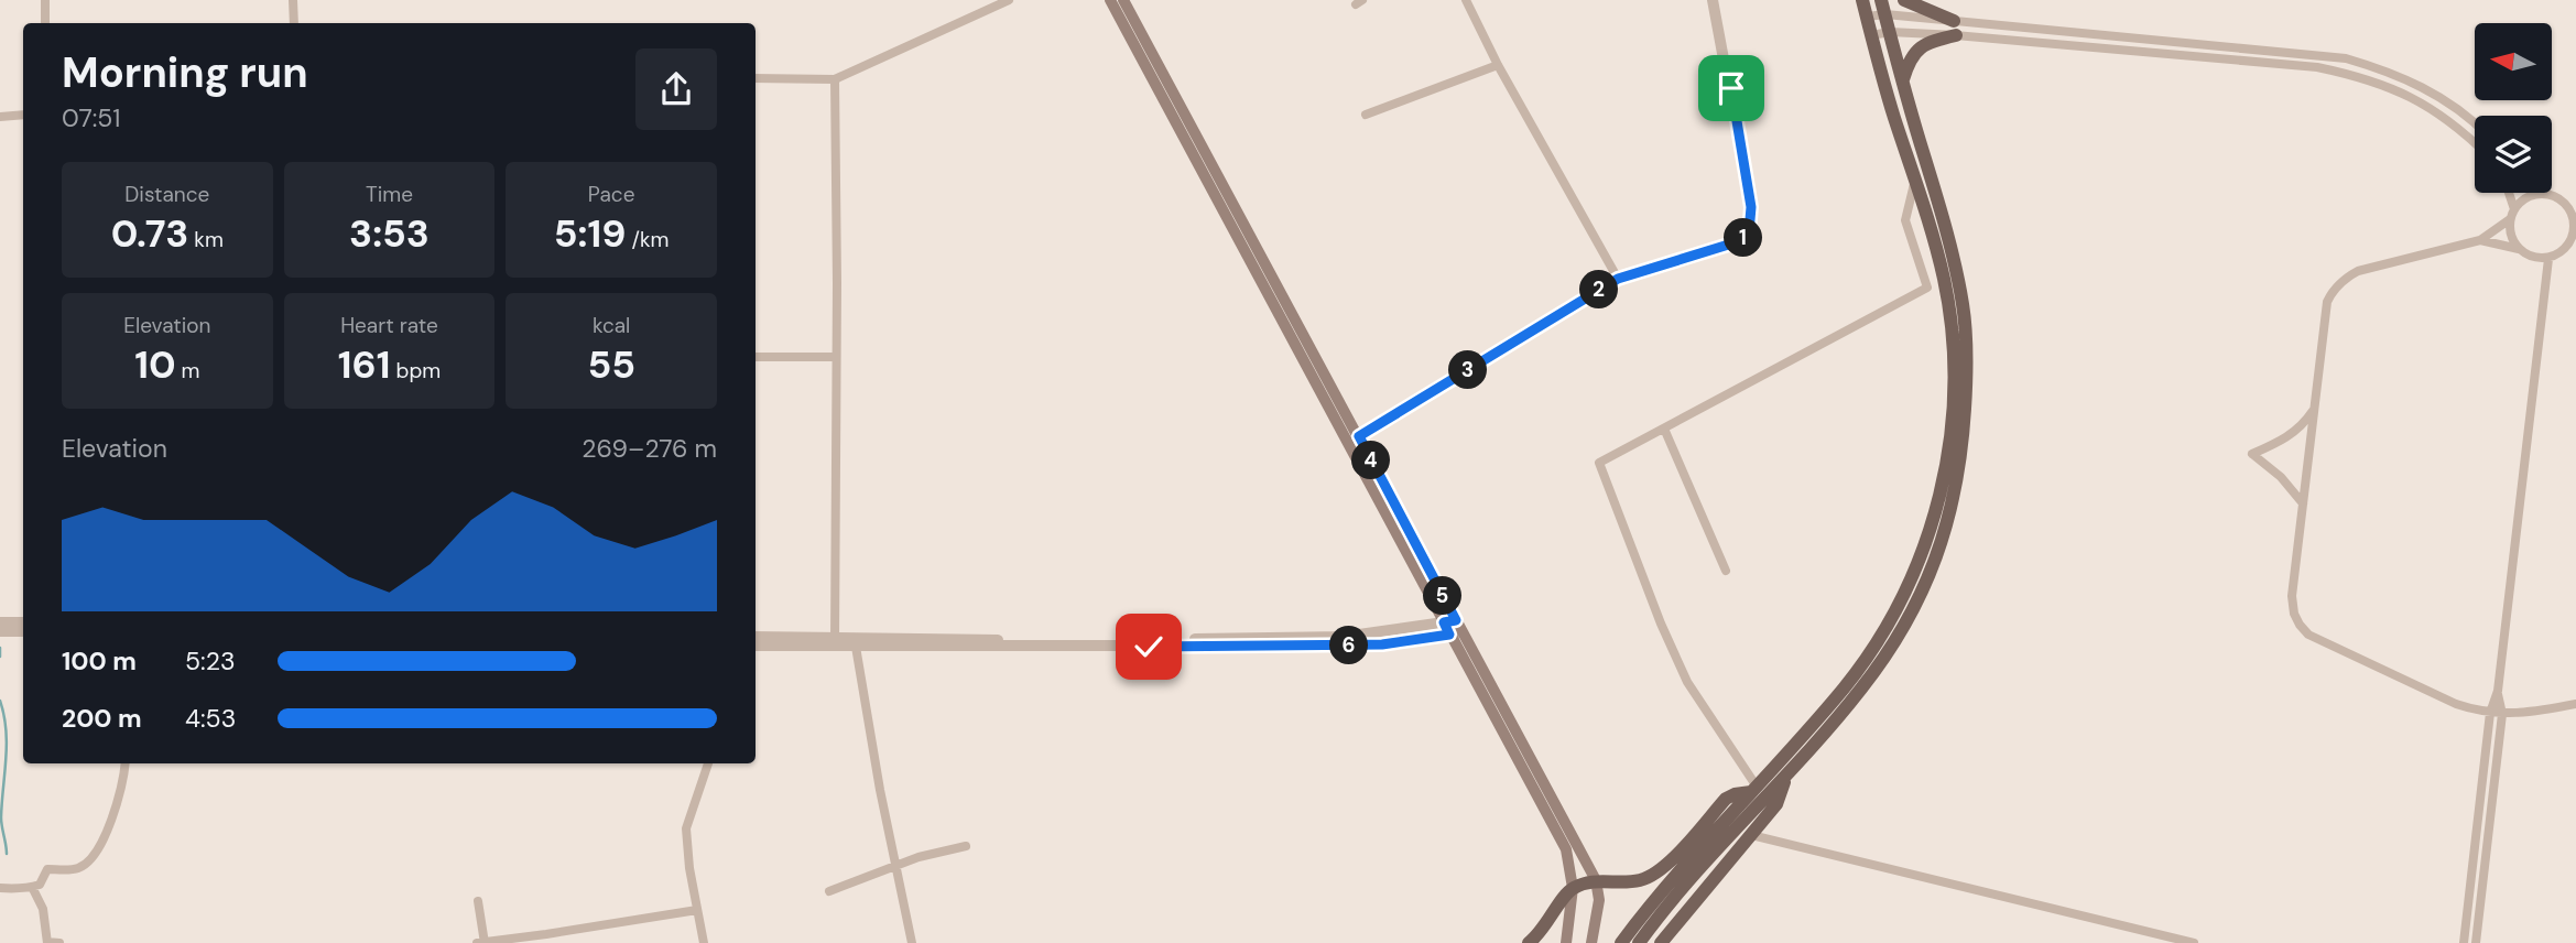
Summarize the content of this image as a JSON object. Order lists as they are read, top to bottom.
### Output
{
  "north": "left",
  "page": {
    "heading": ["Morning run", "07:51"],
    "stats": [
      ["Distance", "0.73 km"],
      ["Time", "3:53"],
      ["Pace", "5:19 /km"],
      ["Elevation", "10 m"],
      ["Heart rate", "161 bpm"],
      ["kcal", "55"]
    ],
    "pins": [
      "1",
      "2",
      "3",
      "4",
      "5",
      "6"
    ],
    "chart": ["Elevation", "269–276 m"],
    "list": [
      {
        "name": "100 m",
        "note": "5:23"
      },
      {
        "name": "200 m",
        "note": "4:53"
      }
    ]
  }
}
